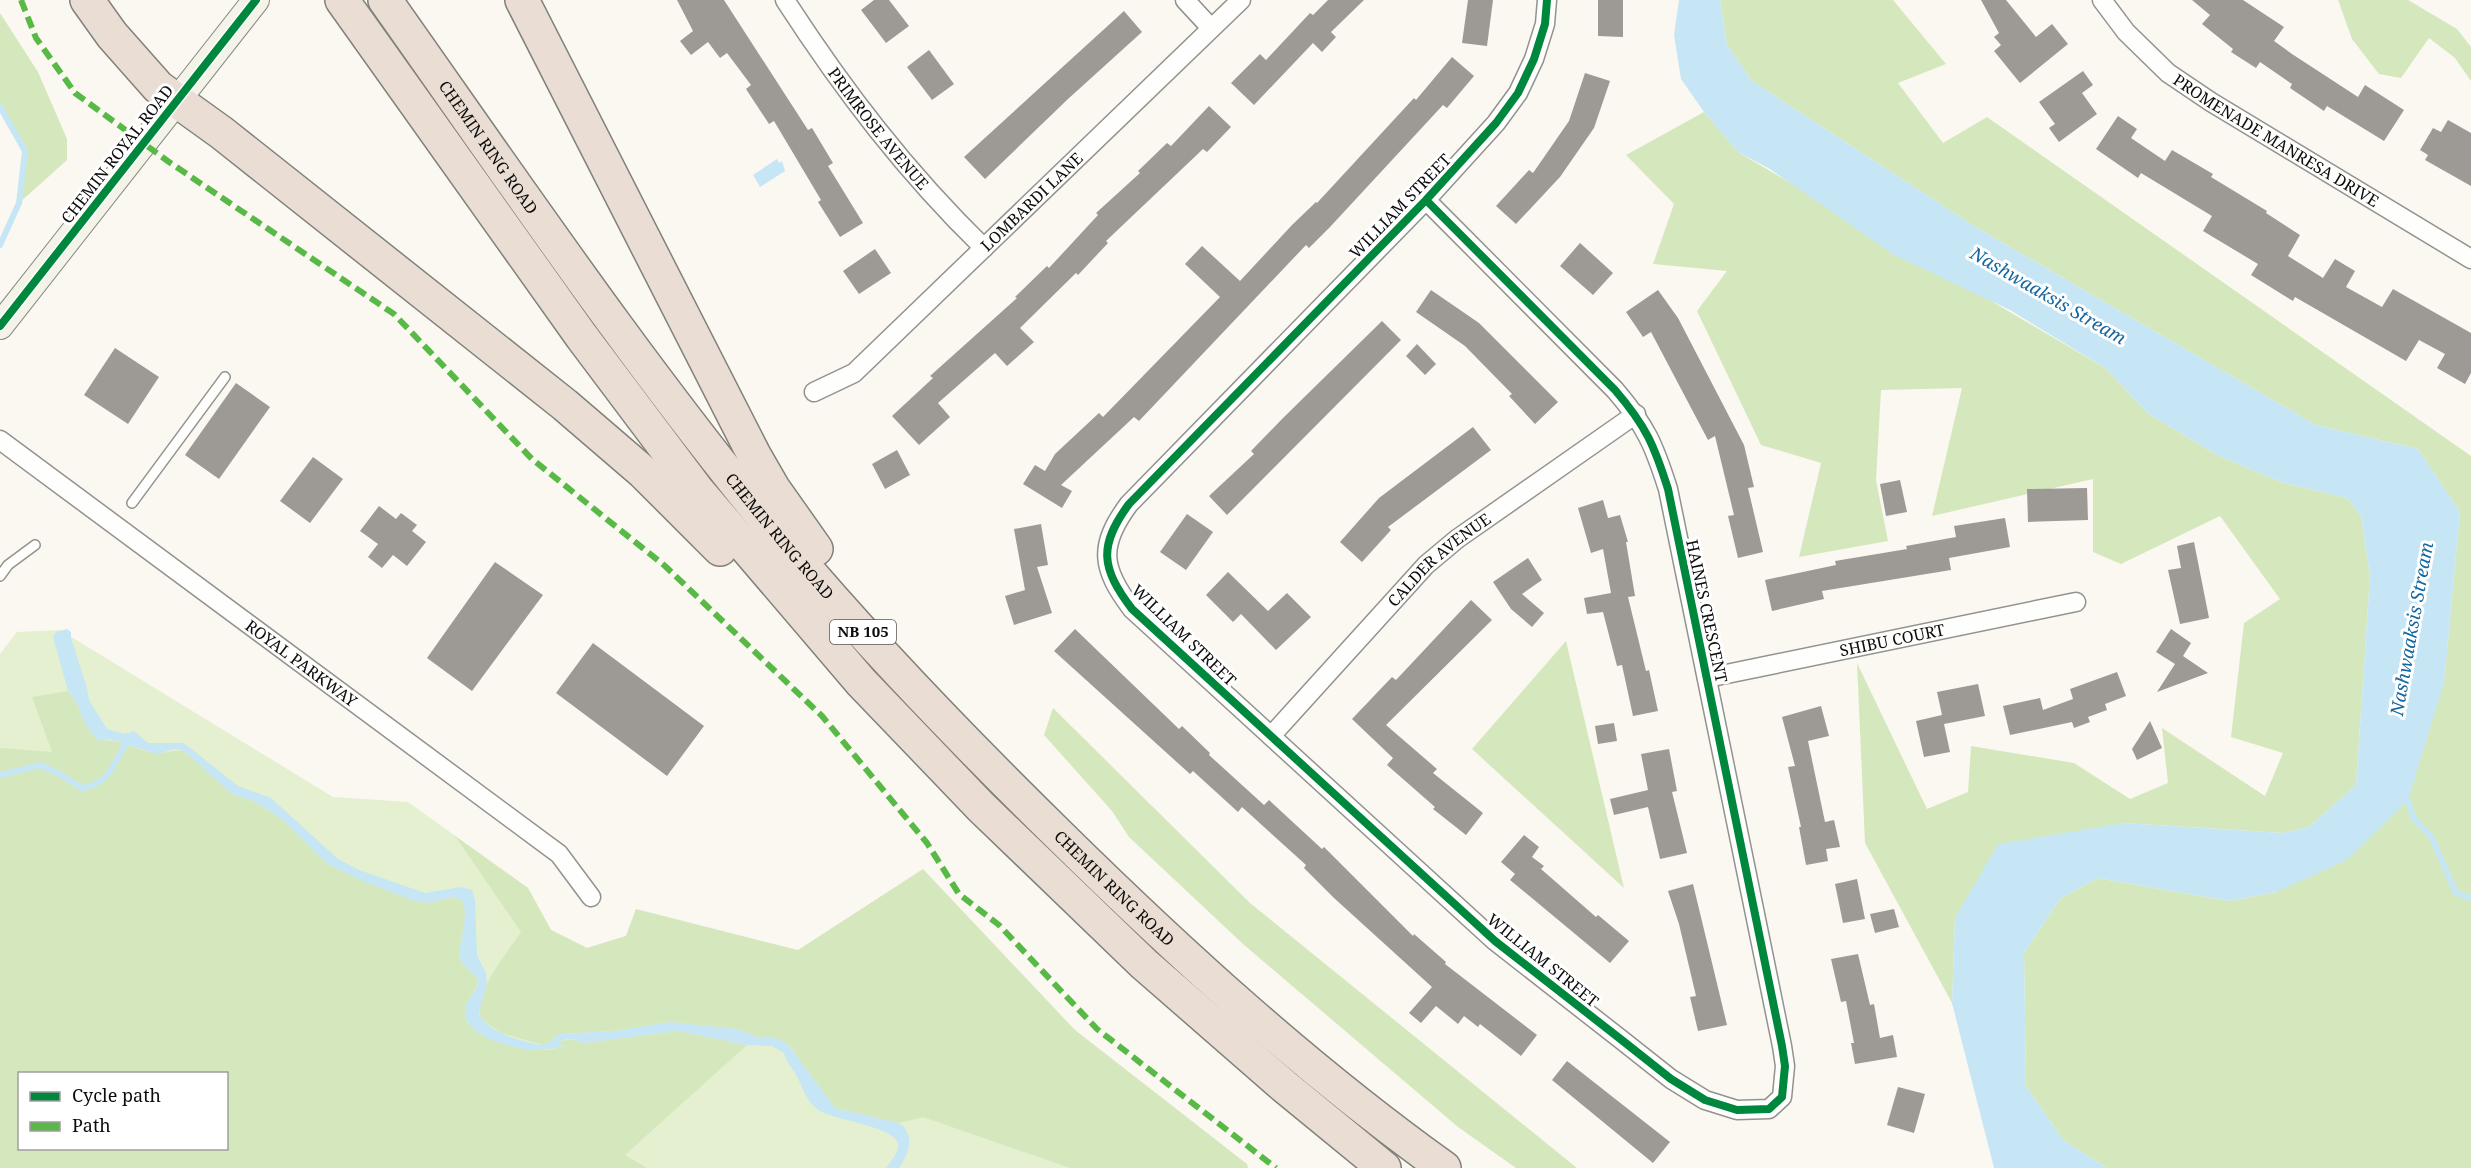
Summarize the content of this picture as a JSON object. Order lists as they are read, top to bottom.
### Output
{
  "streets": {
    "highway": ["CHEMIN RING ROAD", "NB 105"],
    "main road": ["CHEMIN ROYAL ROAD"],
    "street": [
      "PRIMROSE AVENUE",
      "PROMENADE MANRESA DRIVE",
      "LOMBARDI LANE",
      "WILLIAM STREET",
      "CALDER AVENUE",
      "HAINES CRESCENT",
      "SHIBU COURT",
      "ROYAL PARKWAY"
    ]
  },
  "crossings": [
    ["PRIMROSE AVENUE", "LOMBARDI LANE"],
    ["WILLIAM STREET", "CALDER AVENUE"],
    ["WILLIAM STREET", "HAINES CRESCENT"],
    ["CALDER AVENUE", "HAINES CRESCENT"],
    ["HAINES CRESCENT", "SHIBU COURT"]
  ],
  "water": ["Nashwaaksis Stream"],
  "legend": ["Cycle path", "Path"]
}
